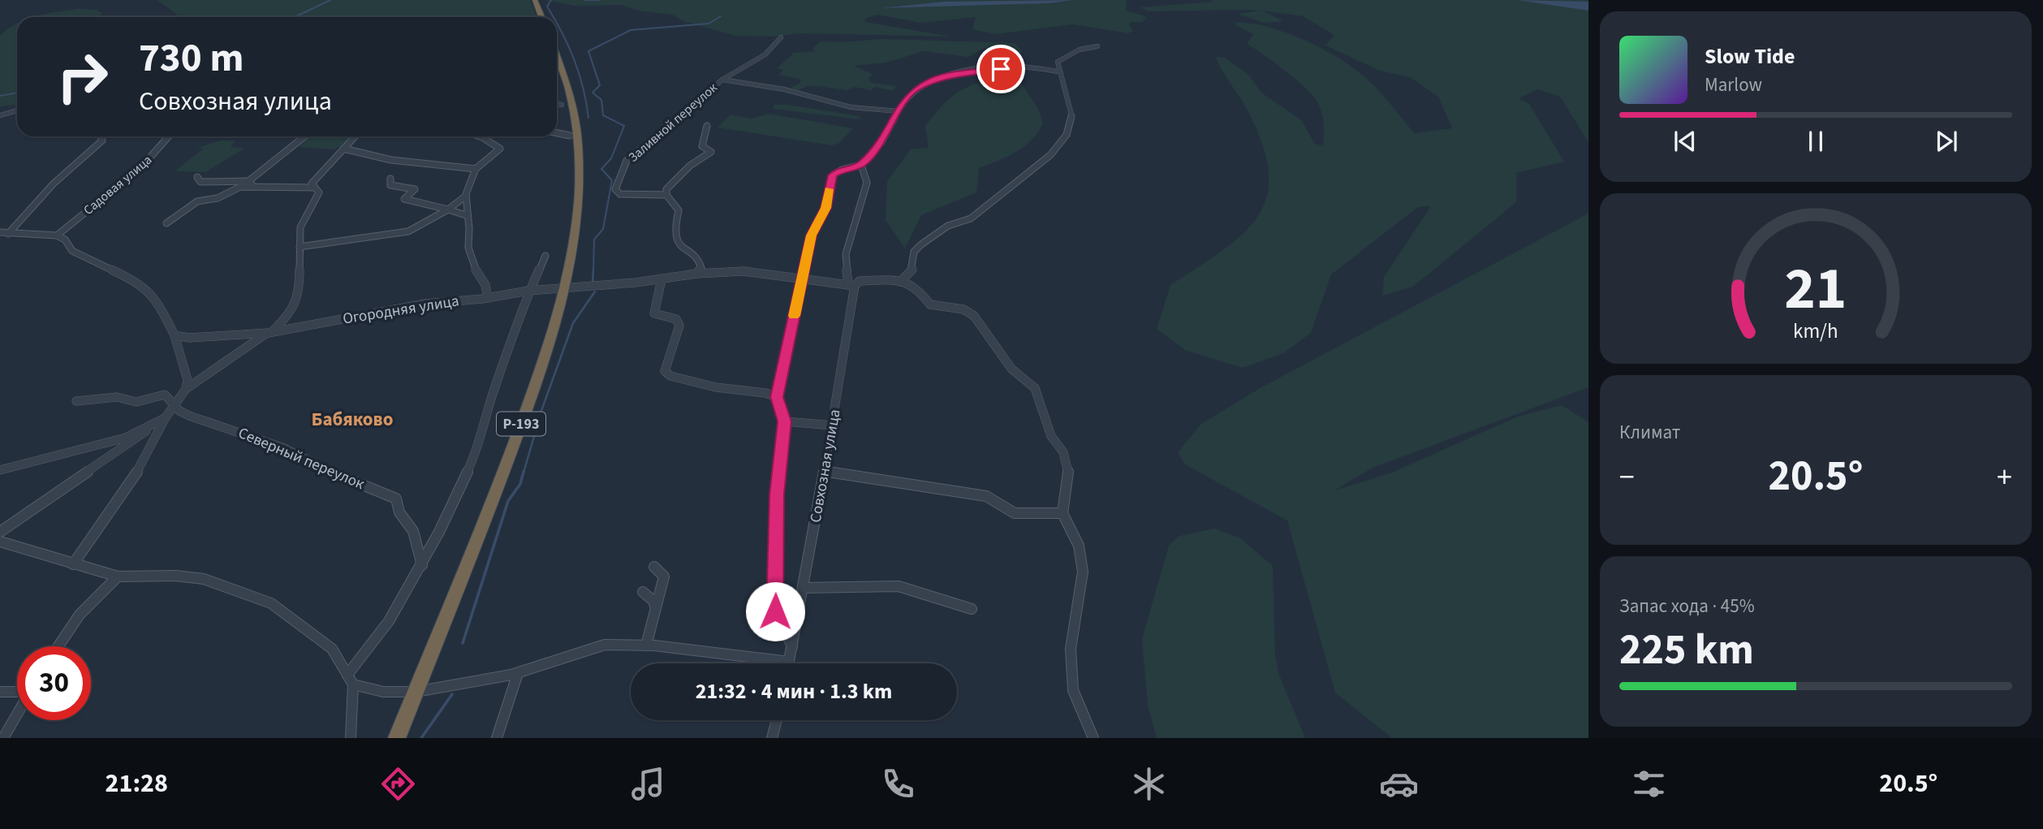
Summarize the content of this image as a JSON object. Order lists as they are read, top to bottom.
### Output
{
  "streets": {
    "highway": ["Р-193"],
    "street": [
      "Заливной переулок",
      "Садовая улица",
      "Огородняя улица",
      "Северный переулок",
      "Совхозная улица"
    ]
  },
  "crossings": [
    ["Огородняя улица", "Р-193"],
    ["Огородняя улица", "Совхозная улица"]
  ],
  "districts": ["Бабяково"],
  "page": {
    "turn": ["730 m", "Совхозная улица"],
    "song": ["Slow Tide", "Marlow"],
    "tile": [
      "Климат",
      ["Запас хода · 45%", "225 km"]
    ],
    "heat": ["−", "20.5°", "+"],
    "limit": "30",
    "trip": "21:32 · 4 мин · 1.3 km",
    "tabs": ["21:28", "20.5°"],
    "gauge": ["21", "km/h"]
  }
}
